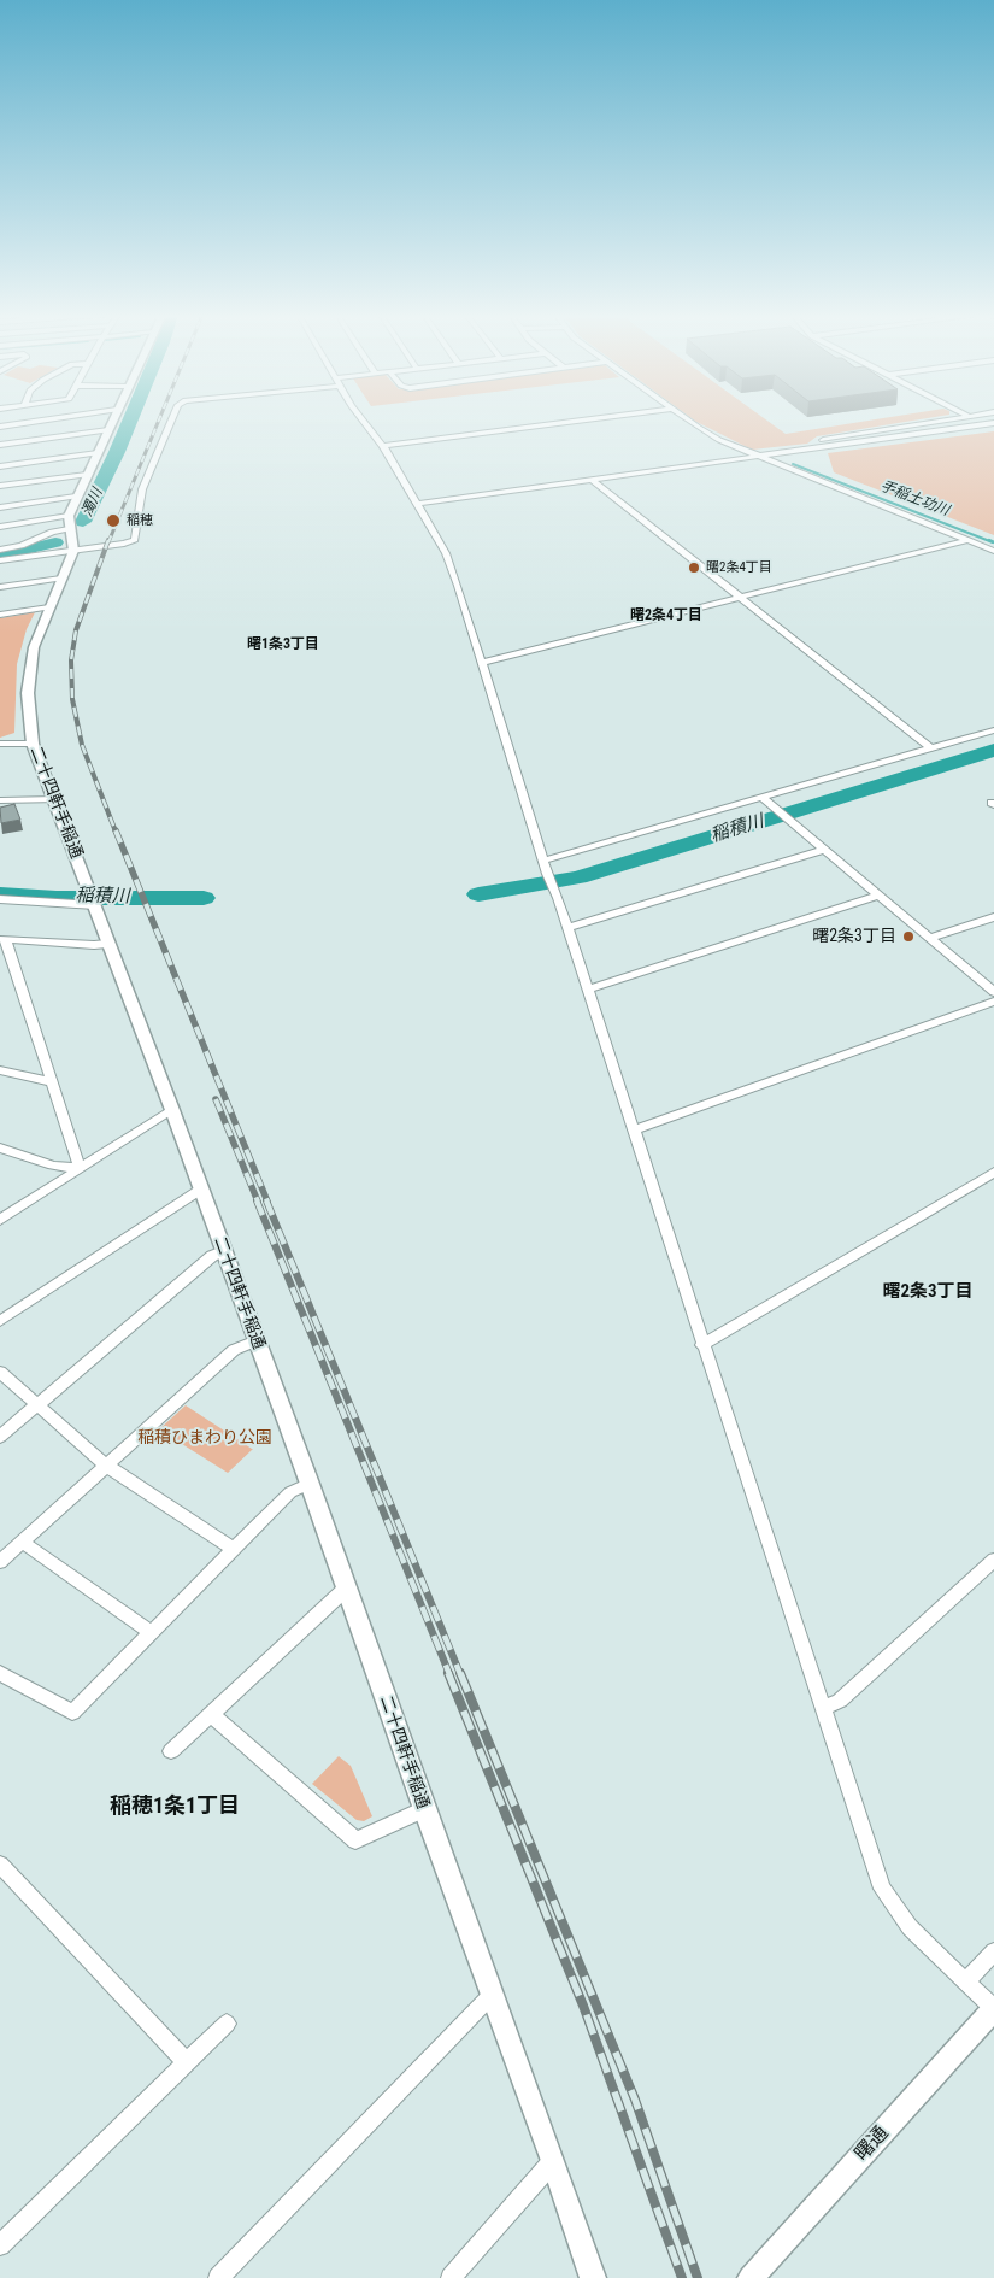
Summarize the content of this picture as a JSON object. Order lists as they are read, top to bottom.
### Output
{
  "streets": {
    "street": ["二十四軒手稲通", "曙通"]
  },
  "districts": [
    "曙2条4丁目",
    "曙1条3丁目",
    "曙2条3丁目",
    "稲穂1条1丁目"
  ],
  "water": ["手稲土功川", "濁川", "稲積川"],
  "parks": ["稲積ひまわり公園"],
  "places": ["稲穂", "曙2条4丁目", "曙2条3丁目"]
}
